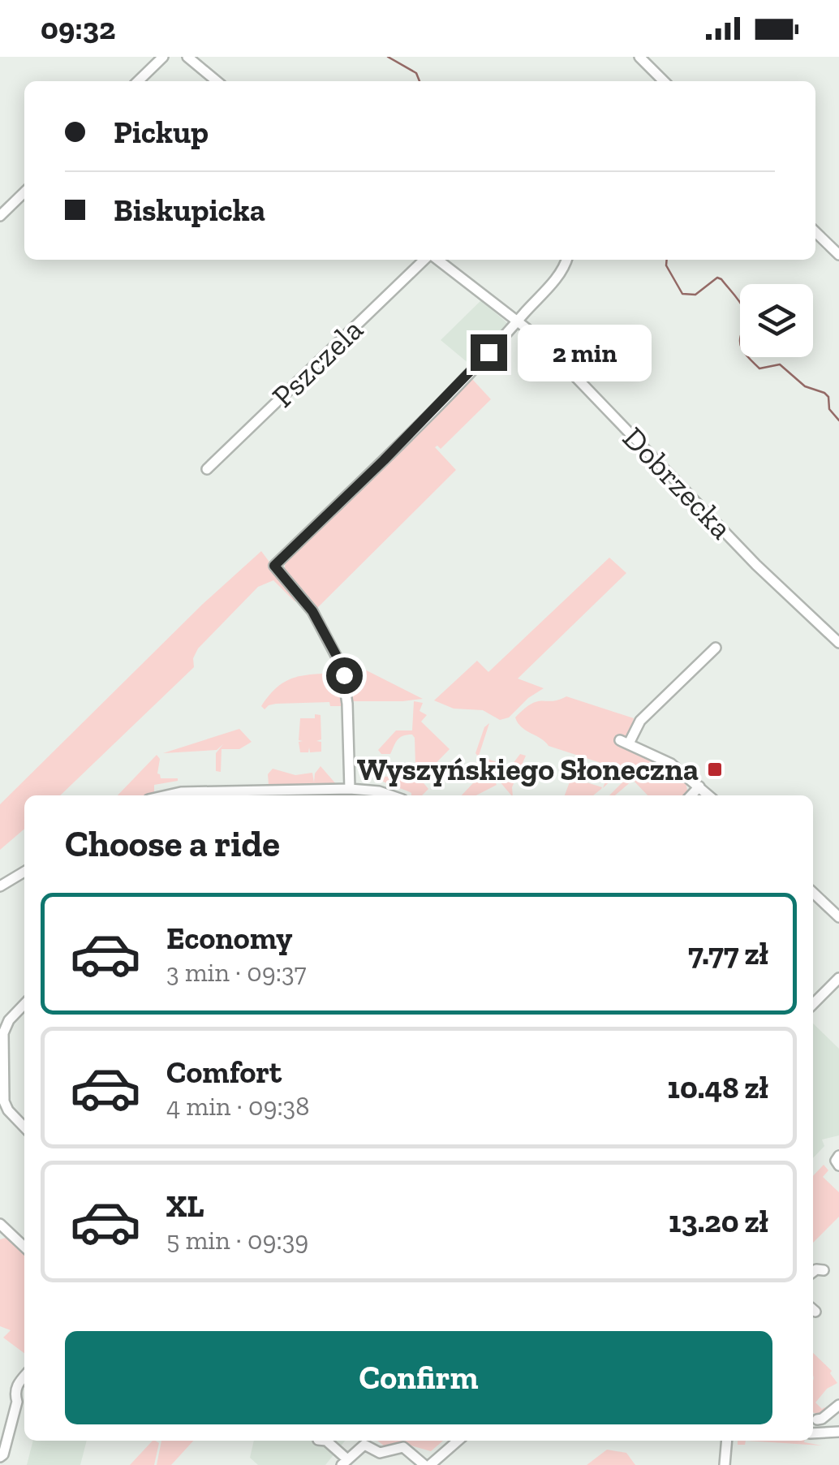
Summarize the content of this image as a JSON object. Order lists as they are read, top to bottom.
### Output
{
  "streets": {
    "street": ["Pszczela", "Dobrzecka"]
  },
  "places": {
    "transit": ["Wyszyńskiego Słoneczna"]
  },
  "page": {
    "status": "09:32",
    "banner": ["Pickup", "Biskupicka"],
    "bubble": "2 min",
    "heading": "Choose a ride",
    "list": [
      {
        "name": "Economy",
        "note": "3 min · 09:37",
        "value": "7.77 zł"
      },
      {
        "name": "Comfort",
        "note": "4 min · 09:38",
        "value": "10.48 zł"
      },
      {
        "name": "XL",
        "note": "5 min · 09:39",
        "value": "13.20 zł"
      }
    ],
    "buttons": "Confirm"
  }
}
